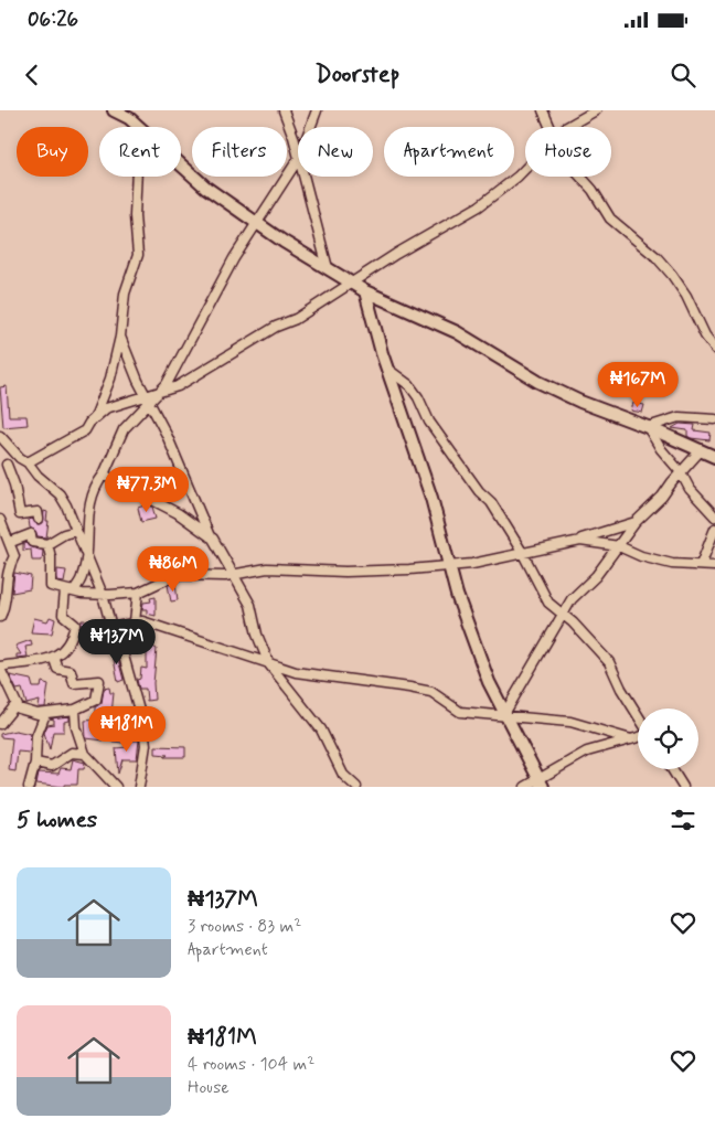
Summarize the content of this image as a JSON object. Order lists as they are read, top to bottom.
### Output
{
  "page": {
    "status": "06:26",
    "header": "Doorstep",
    "chip": [
      "Buy",
      "Rent",
      "Filters",
      "New",
      "Apartment",
      "House"
    ],
    "price": [
      "₦167M",
      "₦77.3M",
      "₦86M",
      "₦137M",
      "₦181M"
    ],
    "heading": "5 homes",
    "list": [
      {
        "name": "₦137M",
        "note": "3 rooms · 83 m² · Apartment"
      },
      {
        "name": "₦181M",
        "note": "4 rooms · 104 m² · House"
      }
    ]
  }
}
